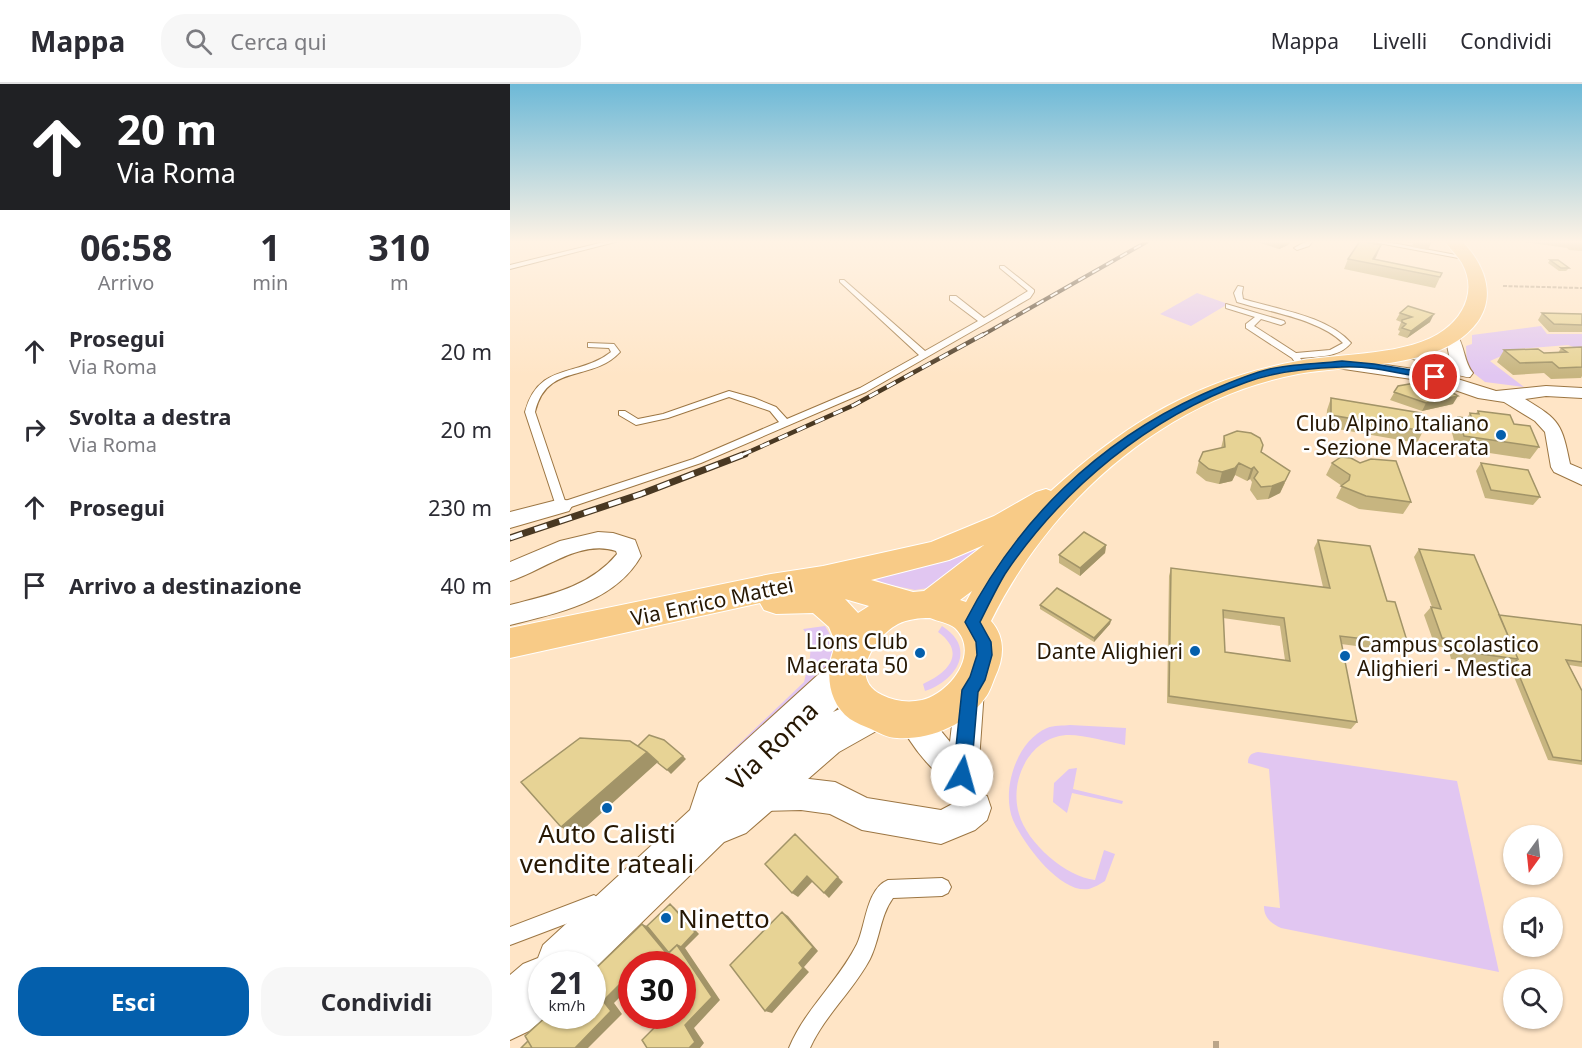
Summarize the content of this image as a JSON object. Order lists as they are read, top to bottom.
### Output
{
  "streets": {
    "main road": ["Via Enrico Mattei", "Via Roma"]
  },
  "crossings": [
    ["Via Enrico Mattei", "Via Roma"]
  ],
  "places": [
    "Club Alpino Italiano - Sezione Macerata",
    "Dante Alighieri",
    "Lions Club Macerata 50",
    "Campus scolastico Alighieri - Mestica",
    "Auto Calisti vendite rateali",
    "Ninetto"
  ],
  "north": "bottom",
  "page": {
    "header": "Mappa",
    "search": "Cerca qui",
    "nav": ["Mappa", "Livelli", "Condividi"],
    "turn": ["20 m", "Via Roma"],
    "eta": [
      "06:58",
      "Arrivo",
      "1",
      "min",
      "310",
      "m"
    ],
    "list": [
      {
        "name": "Prosegui",
        "note": "Via Roma",
        "value": "20 m"
      },
      {
        "name": "Svolta a destra",
        "note": "Via Roma",
        "value": "20 m"
      },
      {
        "name": "Prosegui",
        "value": "230 m"
      },
      {
        "name": "Arrivo a destinazione",
        "value": "40 m"
      }
    ],
    "speed": "21 km/h",
    "limit": "30",
    "buttons": ["Esci", "Condividi"]
  }
}
